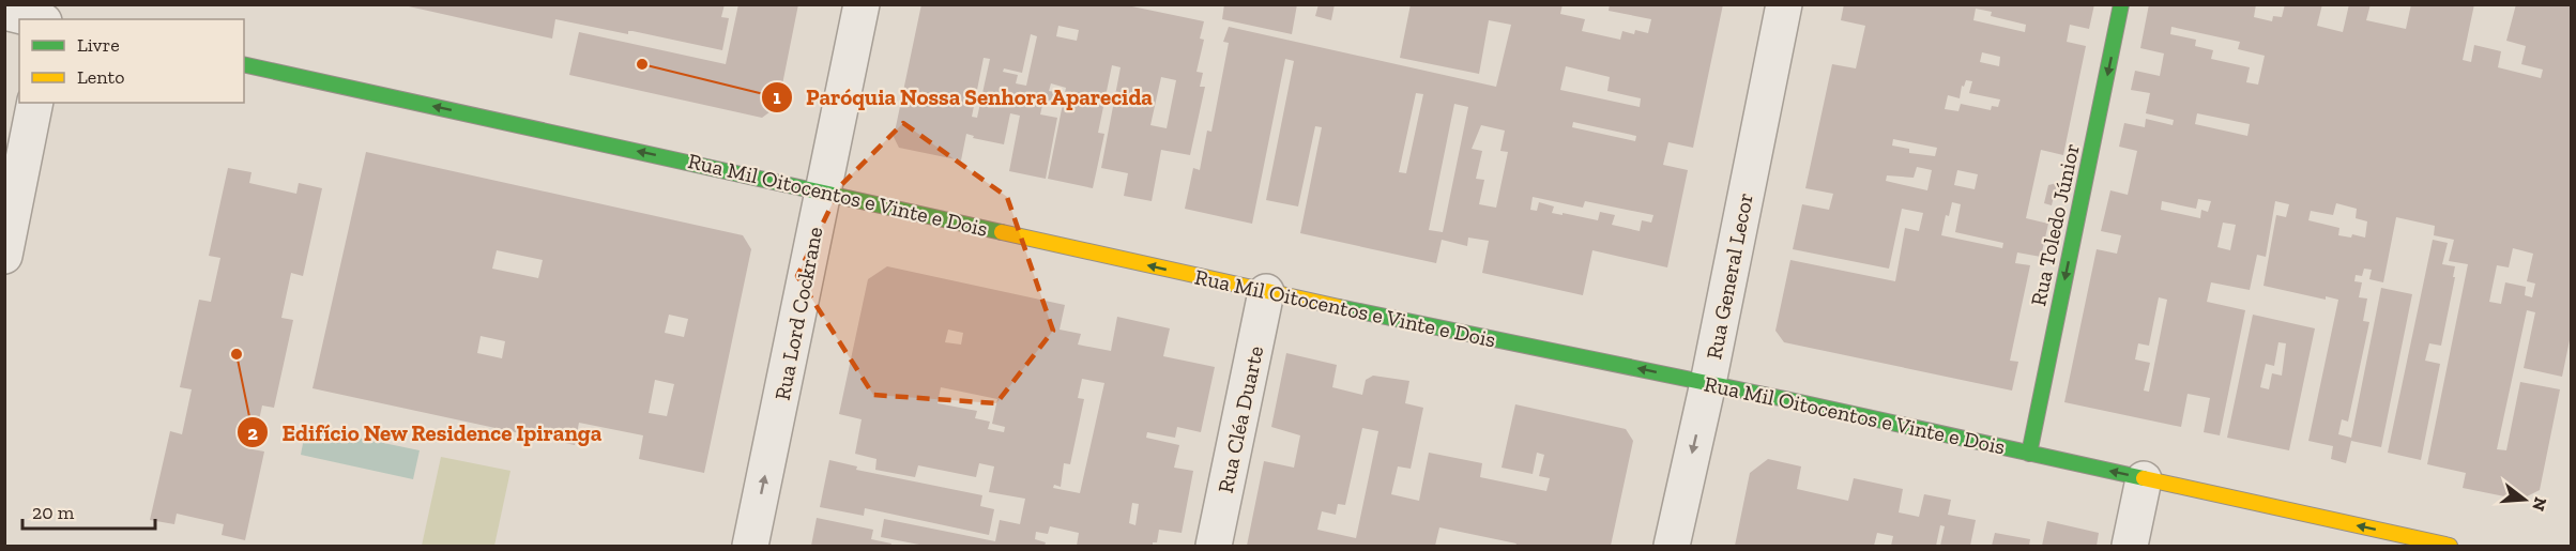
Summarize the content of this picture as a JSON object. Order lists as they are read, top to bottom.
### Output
{
  "streets": {
    "street": [
      "Rua Mil Oitocentos e Vinte e Dois",
      "Rua Toledo Júnior",
      "Rua General Lecor",
      "Rua Lord Cockrane",
      "Rua Cléa Duarte"
    ]
  },
  "crossings": [
    ["Rua Mil Oitocentos e Vinte e Dois", "Rua Toledo Júnior"],
    ["Rua Mil Oitocentos e Vinte e Dois", "Rua General Lecor"],
    ["Rua Mil Oitocentos e Vinte e Dois", "Rua Lord Cockrane"],
    ["Rua Mil Oitocentos e Vinte e Dois", "Rua Cléa Duarte"]
  ],
  "one_way": ["Rua Mil Oitocentos e Vinte e Dois", "Rua Toledo Júnior", "Rua Lord Cockrane"],
  "places": ["Paróquia Nossa Senhora Aparecida", "Edifício New Residence Ipiranga"],
  "legend": ["Livre", "Lento"],
  "scale_bar": "20 m",
  "north": "right"
}
